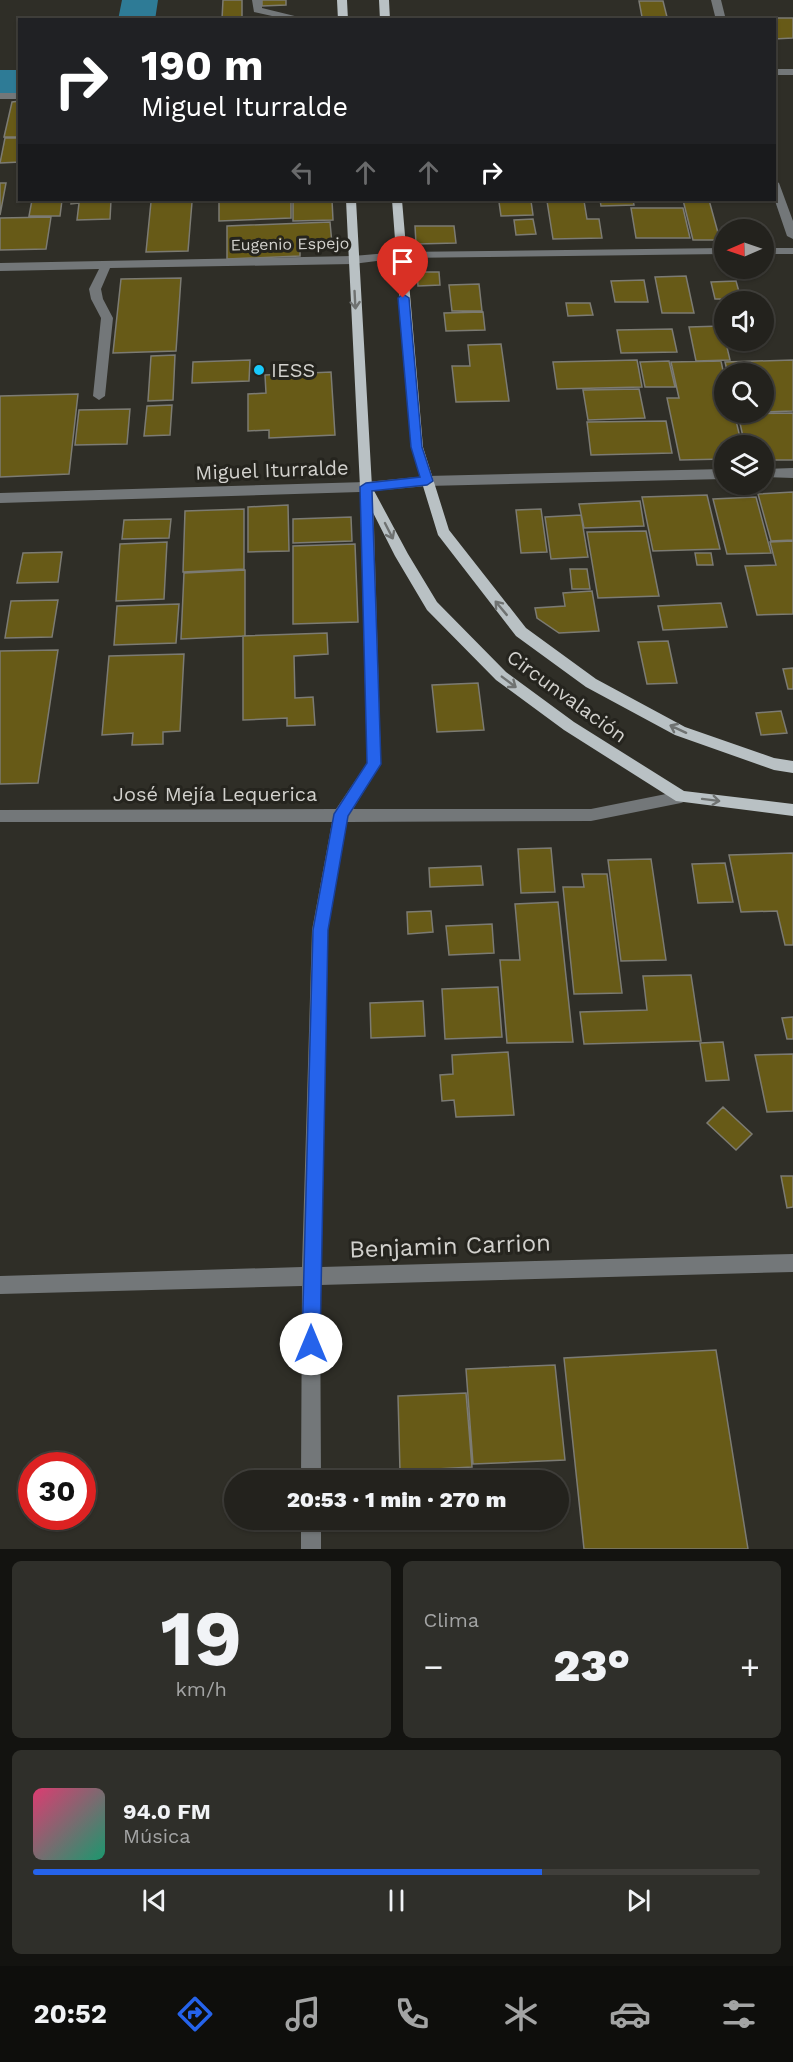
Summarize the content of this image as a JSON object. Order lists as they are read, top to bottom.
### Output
{
  "streets": {
    "main road": ["Circunvalación"],
    "street": [
      "Eugenio Espejo",
      "Miguel Iturralde",
      "José Mejía Lequerica",
      "Benjamin Carrion"
    ]
  },
  "crossings": [
    ["Eugenio Espejo", "Circunvalación"],
    ["Miguel Iturralde", "Circunvalación"],
    ["Circunvalación", "José Mejía Lequerica"]
  ],
  "places": ["IESS"],
  "north": "left",
  "page": {
    "turn": ["190 m", "Miguel Iturralde"],
    "limit": "30",
    "trip": "20:53 · 1 min · 270 m",
    "tile": [
      ["19", "km/h"],
      "Clima"
    ],
    "heat": ["−", "23°", "+"],
    "song": ["94.0 FM", "Música"],
    "tabs": "20:52"
  }
}
